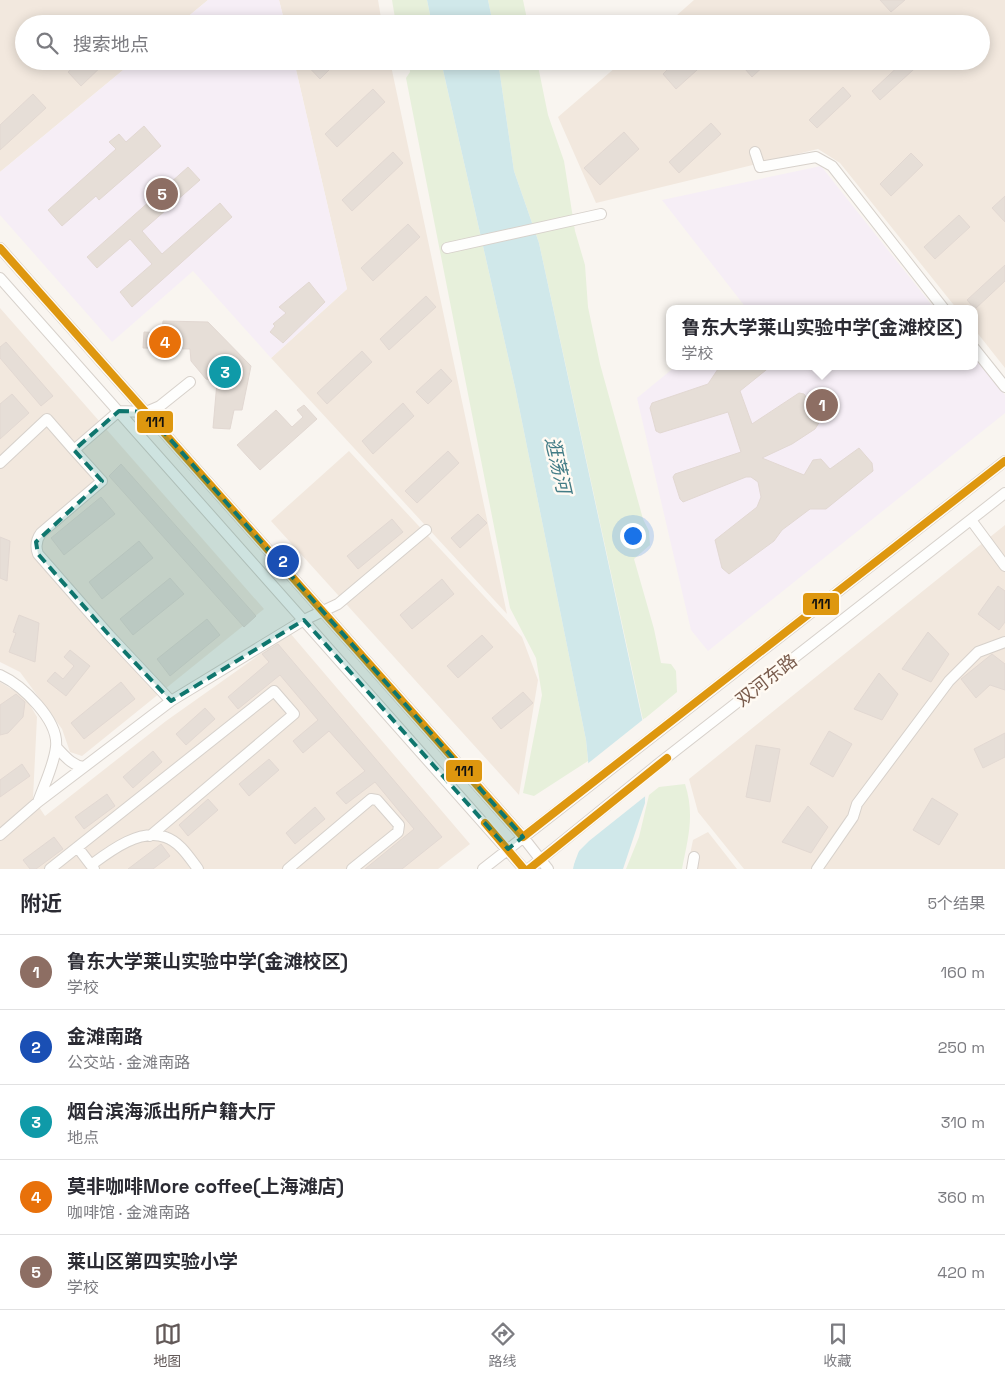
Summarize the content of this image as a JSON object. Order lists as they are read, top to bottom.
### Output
{
  "streets": {
    "street": ["双河东路"]
  },
  "water": ["逛荡河"],
  "lines": ["transit line 111"],
  "page": {
    "search": "搜索地点",
    "pins": [
      "5",
      "4",
      "3",
      "1",
      "2"
    ],
    "popup": ["鲁东大学莱山实验中学(金滩校区)", "学校"],
    "heading": ["附近", "5个结果"],
    "list": [
      {
        "mark": "1",
        "name": "鲁东大学莱山实验中学(金滩校区)",
        "note": "学校",
        "value": "160 m"
      },
      {
        "mark": "2",
        "name": "金滩南路",
        "note": "公交站 · 金滩南路",
        "value": "250 m"
      },
      {
        "mark": "3",
        "name": "烟台滨海派出所户籍大厅",
        "note": "地点",
        "value": "310 m"
      },
      {
        "mark": "4",
        "name": "莫非咖啡More coffee(上海滩店)",
        "note": "咖啡馆 · 金滩南路",
        "value": "360 m"
      },
      {
        "mark": "5",
        "name": "莱山区第四实验小学",
        "note": "学校",
        "value": "420 m"
      }
    ],
    "nav": ["地图", "路线", "收藏"]
  }
}
